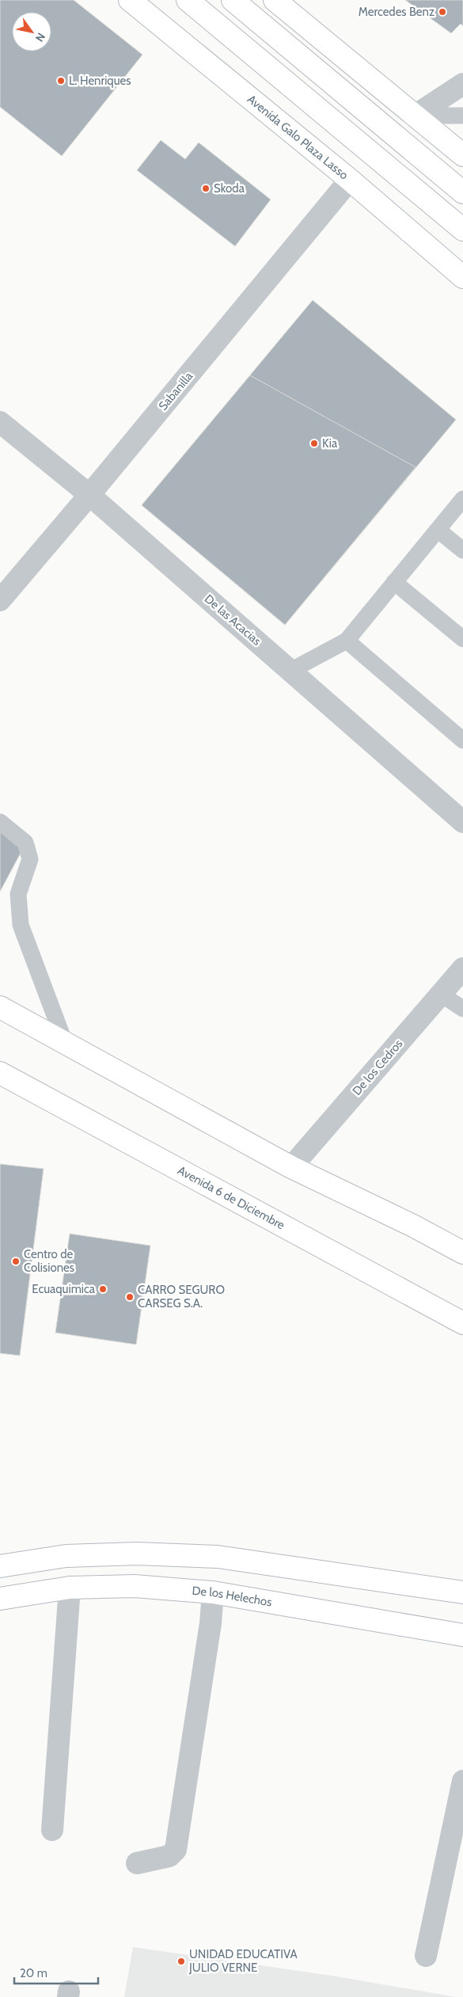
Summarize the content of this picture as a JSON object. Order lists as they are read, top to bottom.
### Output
{
  "streets": {
    "main road": ["Avenida Galo Plaza Lasso", "Avenida 6 de Diciembre", "De los Helechos"],
    "street": ["Sabanilla", "De las Acacias", "De los Cedros"]
  },
  "crossings": [
    ["Avenida Galo Plaza Lasso", "Sabanilla"],
    ["Sabanilla", "De las Acacias"]
  ],
  "places": [
    "Mercedes Benz",
    "L. Henriques",
    "Skoda",
    "Kia",
    "Centro de Colisiones",
    "Ecuaquimica",
    "CARRO SEGURO CARSEG S.A.",
    "UNIDAD EDUCATIVA JULIO VERNE"
  ],
  "scale_bar": "20 m",
  "north": "bottom right"
}
